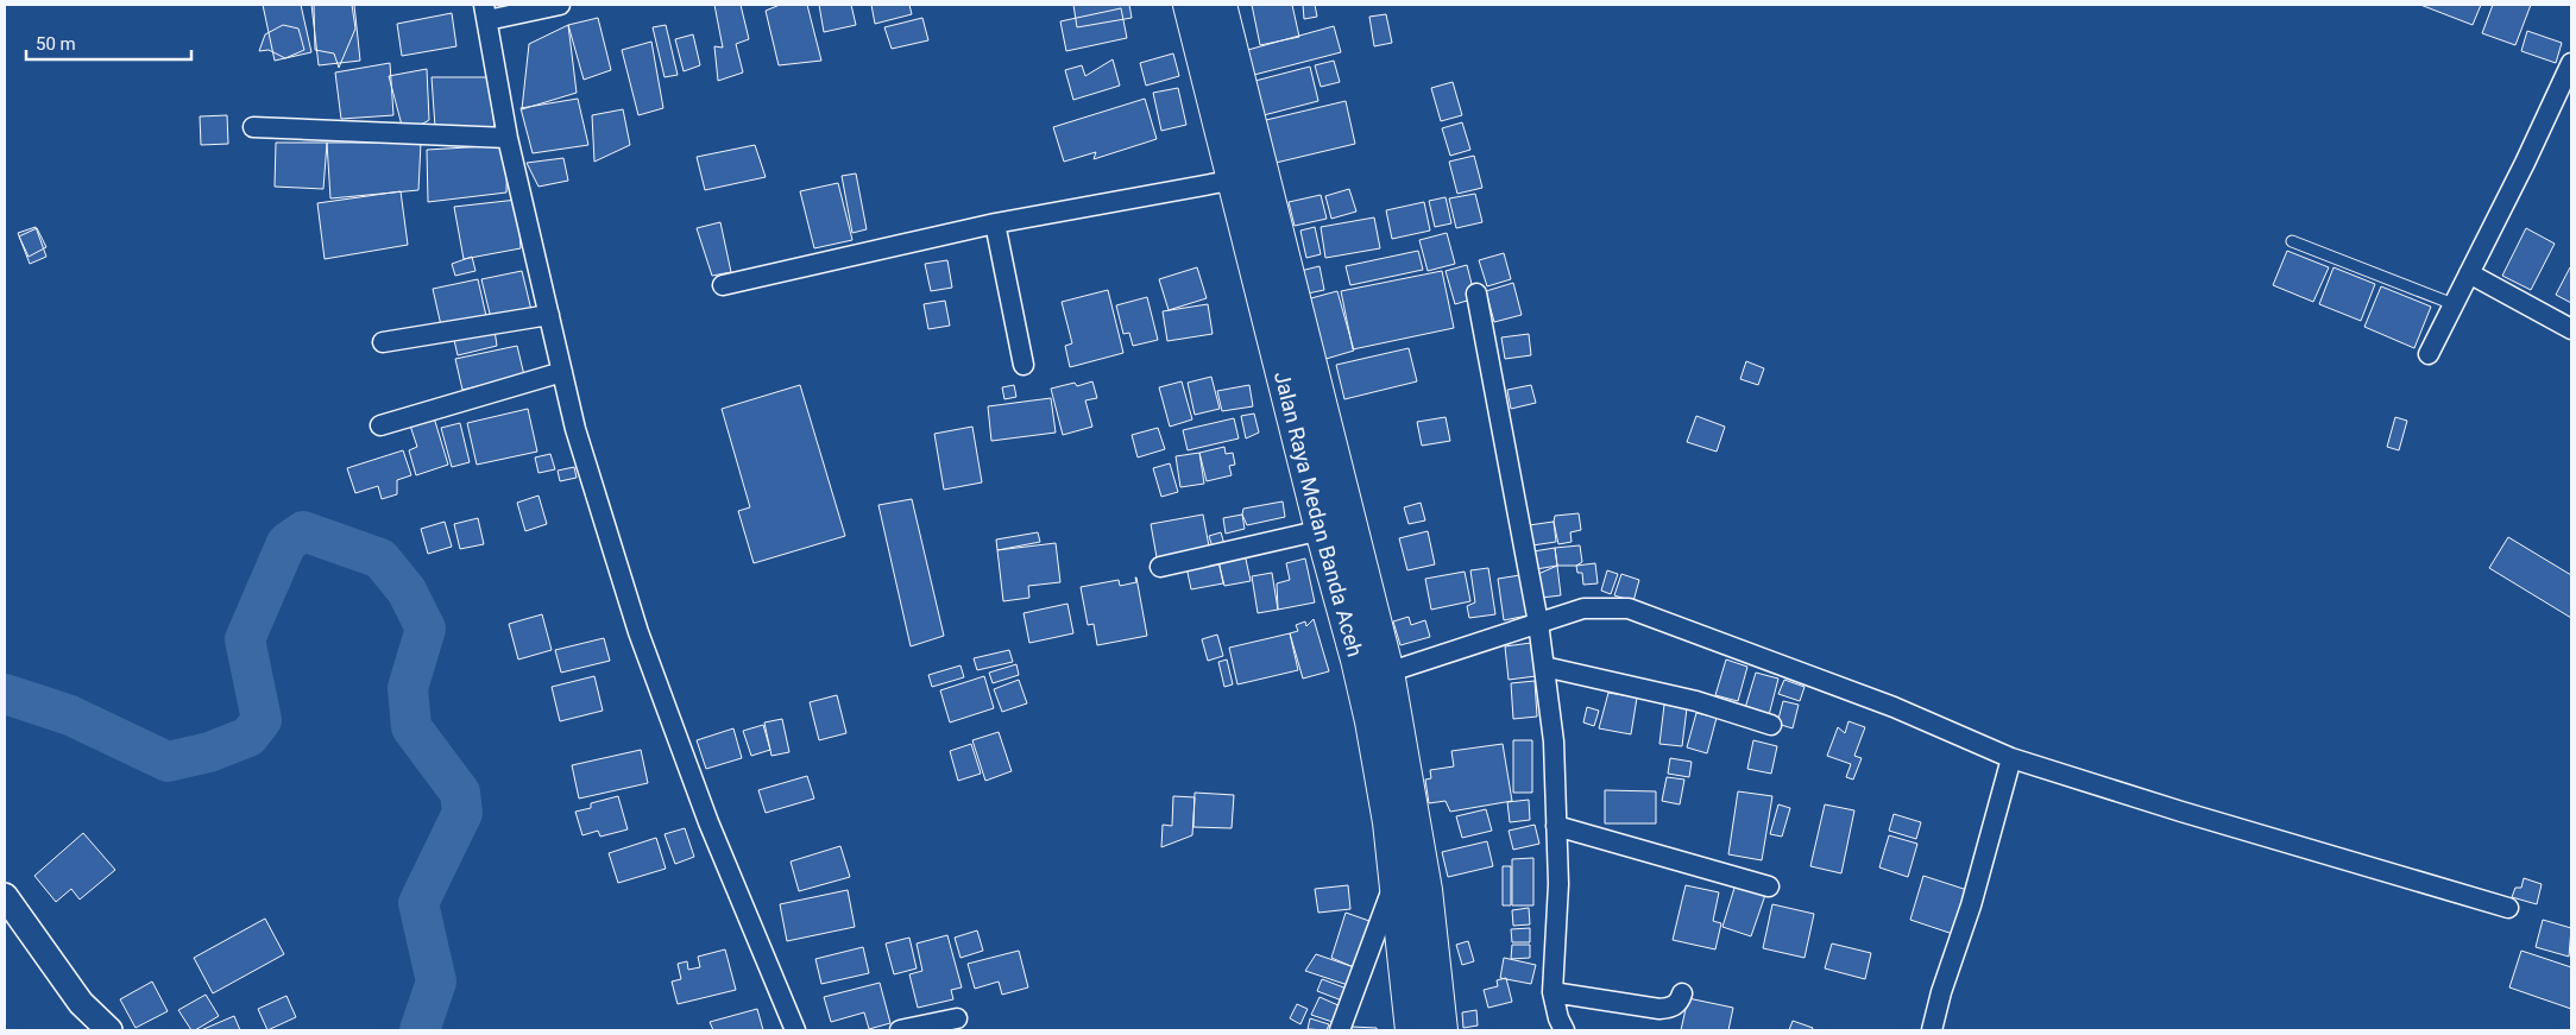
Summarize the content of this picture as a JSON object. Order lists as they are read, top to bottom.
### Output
{
  "streets": {
    "highway": ["Jalan Raya Medan Banda Aceh"]
  },
  "scale_bar": "50 m"
}
